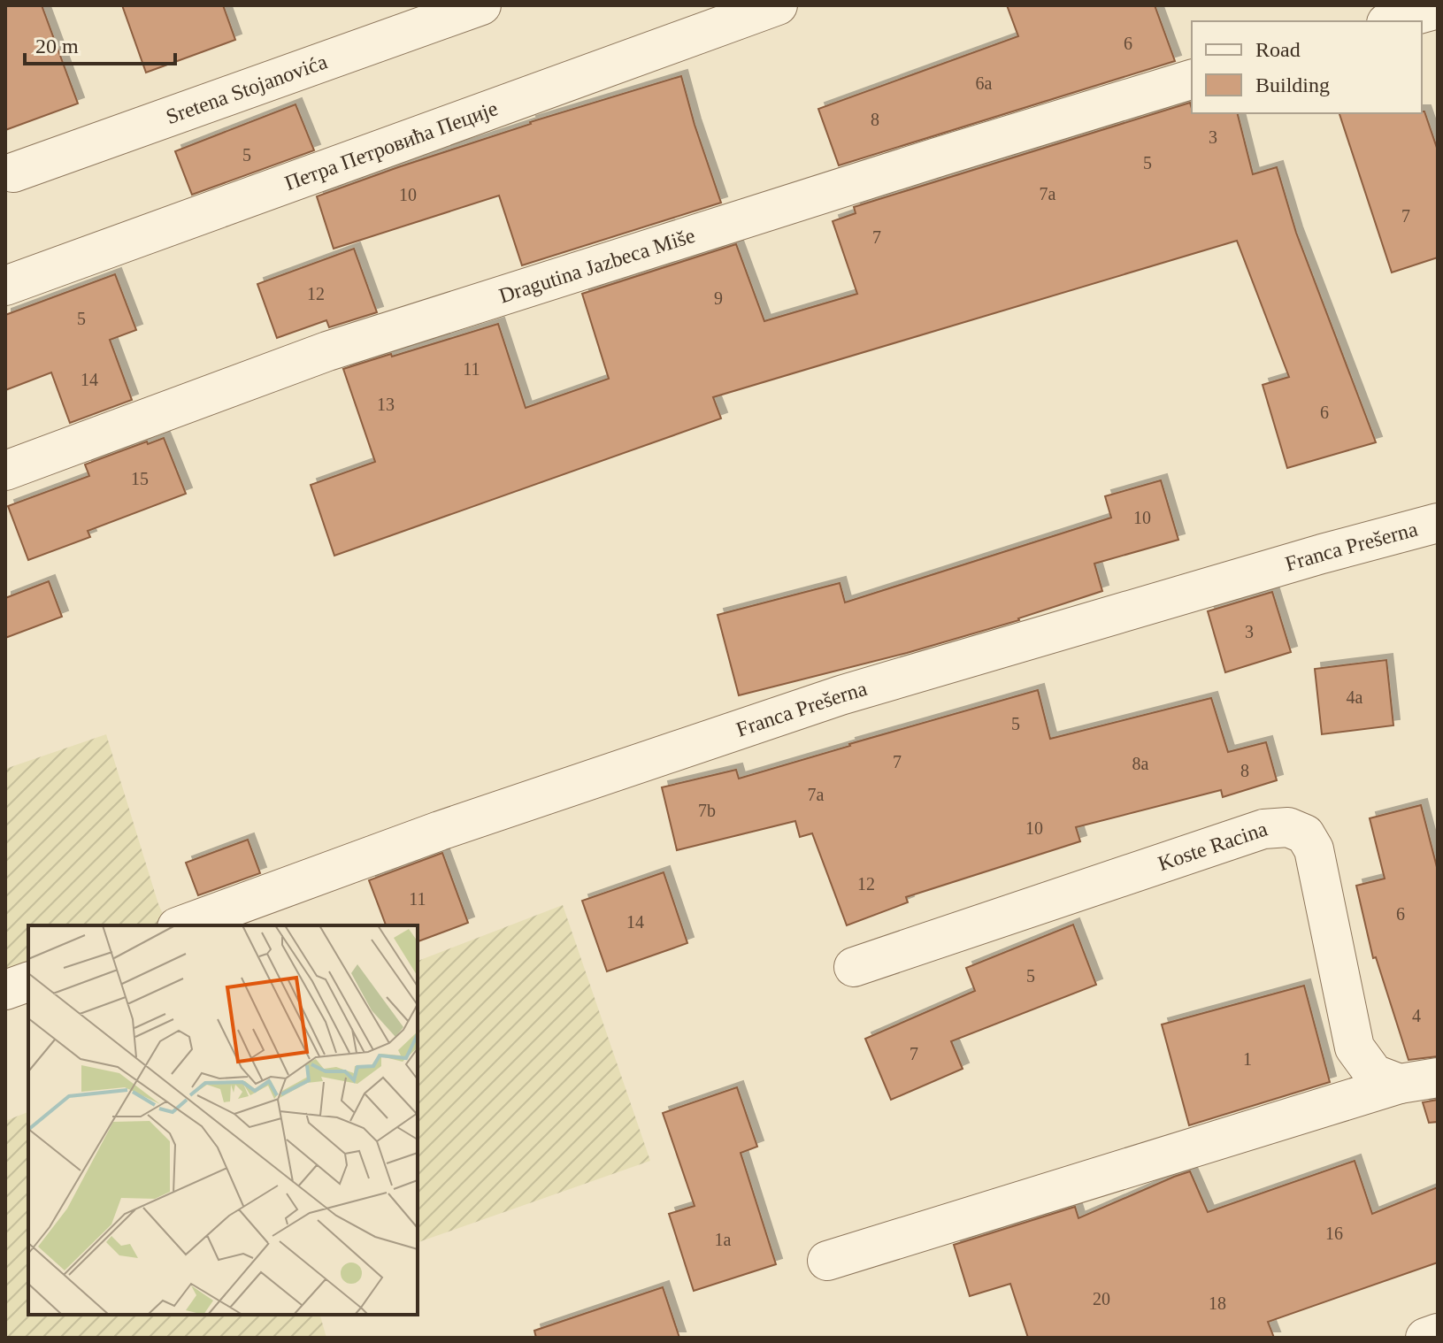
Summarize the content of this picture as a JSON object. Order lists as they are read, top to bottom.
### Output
{
  "streets": {
    "street": [
      "Sretena Stojanovića",
      "Петра Петровића Пеције",
      "Dragutina Jazbeca Miše",
      "Franca Prešerna",
      "Koste Racina"
    ]
  },
  "house_numbers": [
    "6",
    "6a",
    "8",
    "3",
    "5",
    "5",
    "7a",
    "10",
    "7",
    "7",
    "12",
    "9",
    "5",
    "11",
    "14",
    "13",
    "6",
    "15",
    "10",
    "3",
    "4a",
    "5",
    "7",
    "8a",
    "8",
    "7a",
    "7b",
    "10",
    "12",
    "11",
    "6",
    "14",
    "5",
    "4",
    "7",
    "1",
    "16",
    "1a",
    "20",
    "18"
  ],
  "legend": ["Road", "Building"],
  "scale_bar": "20 m"
}
